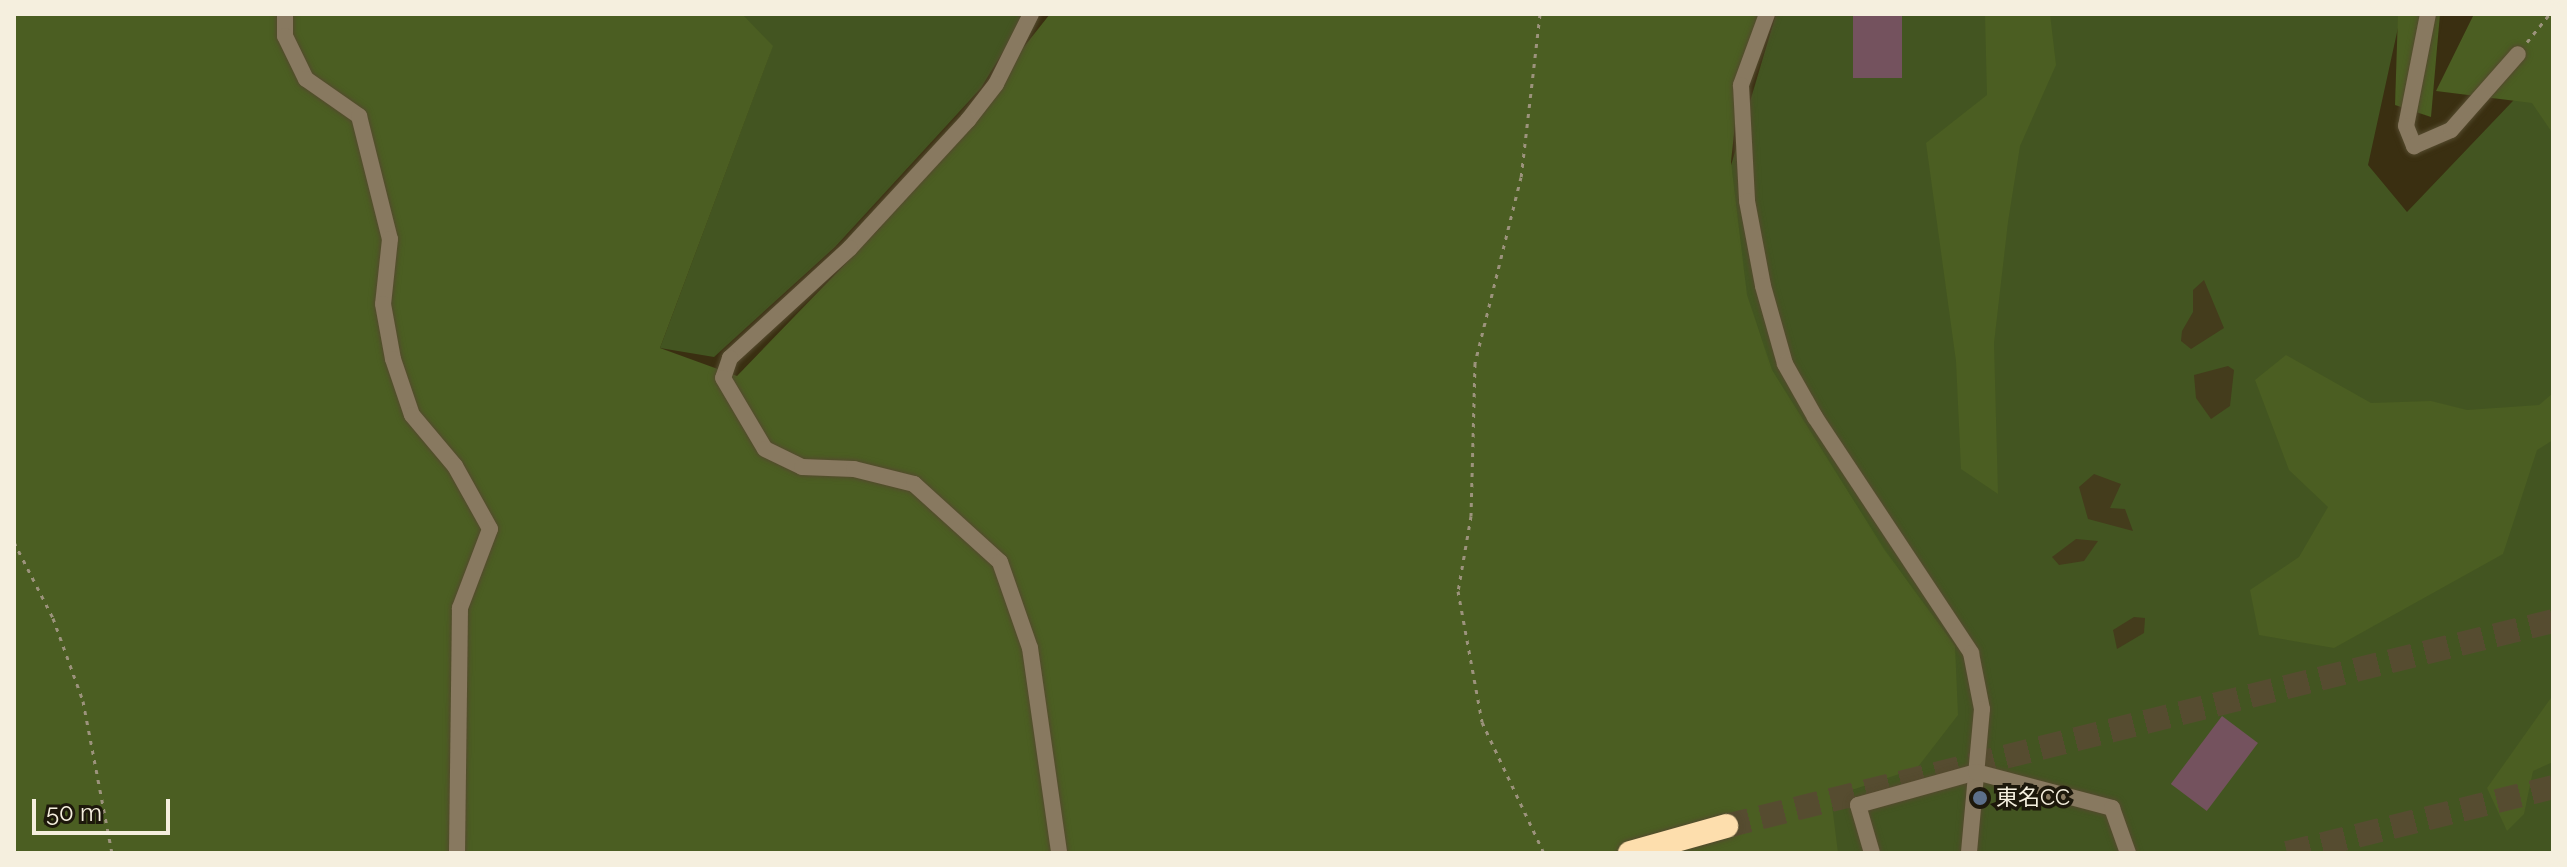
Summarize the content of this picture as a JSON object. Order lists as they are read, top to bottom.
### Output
{
  "places": ["東名CC"],
  "scale_bar": "50 m"
}
